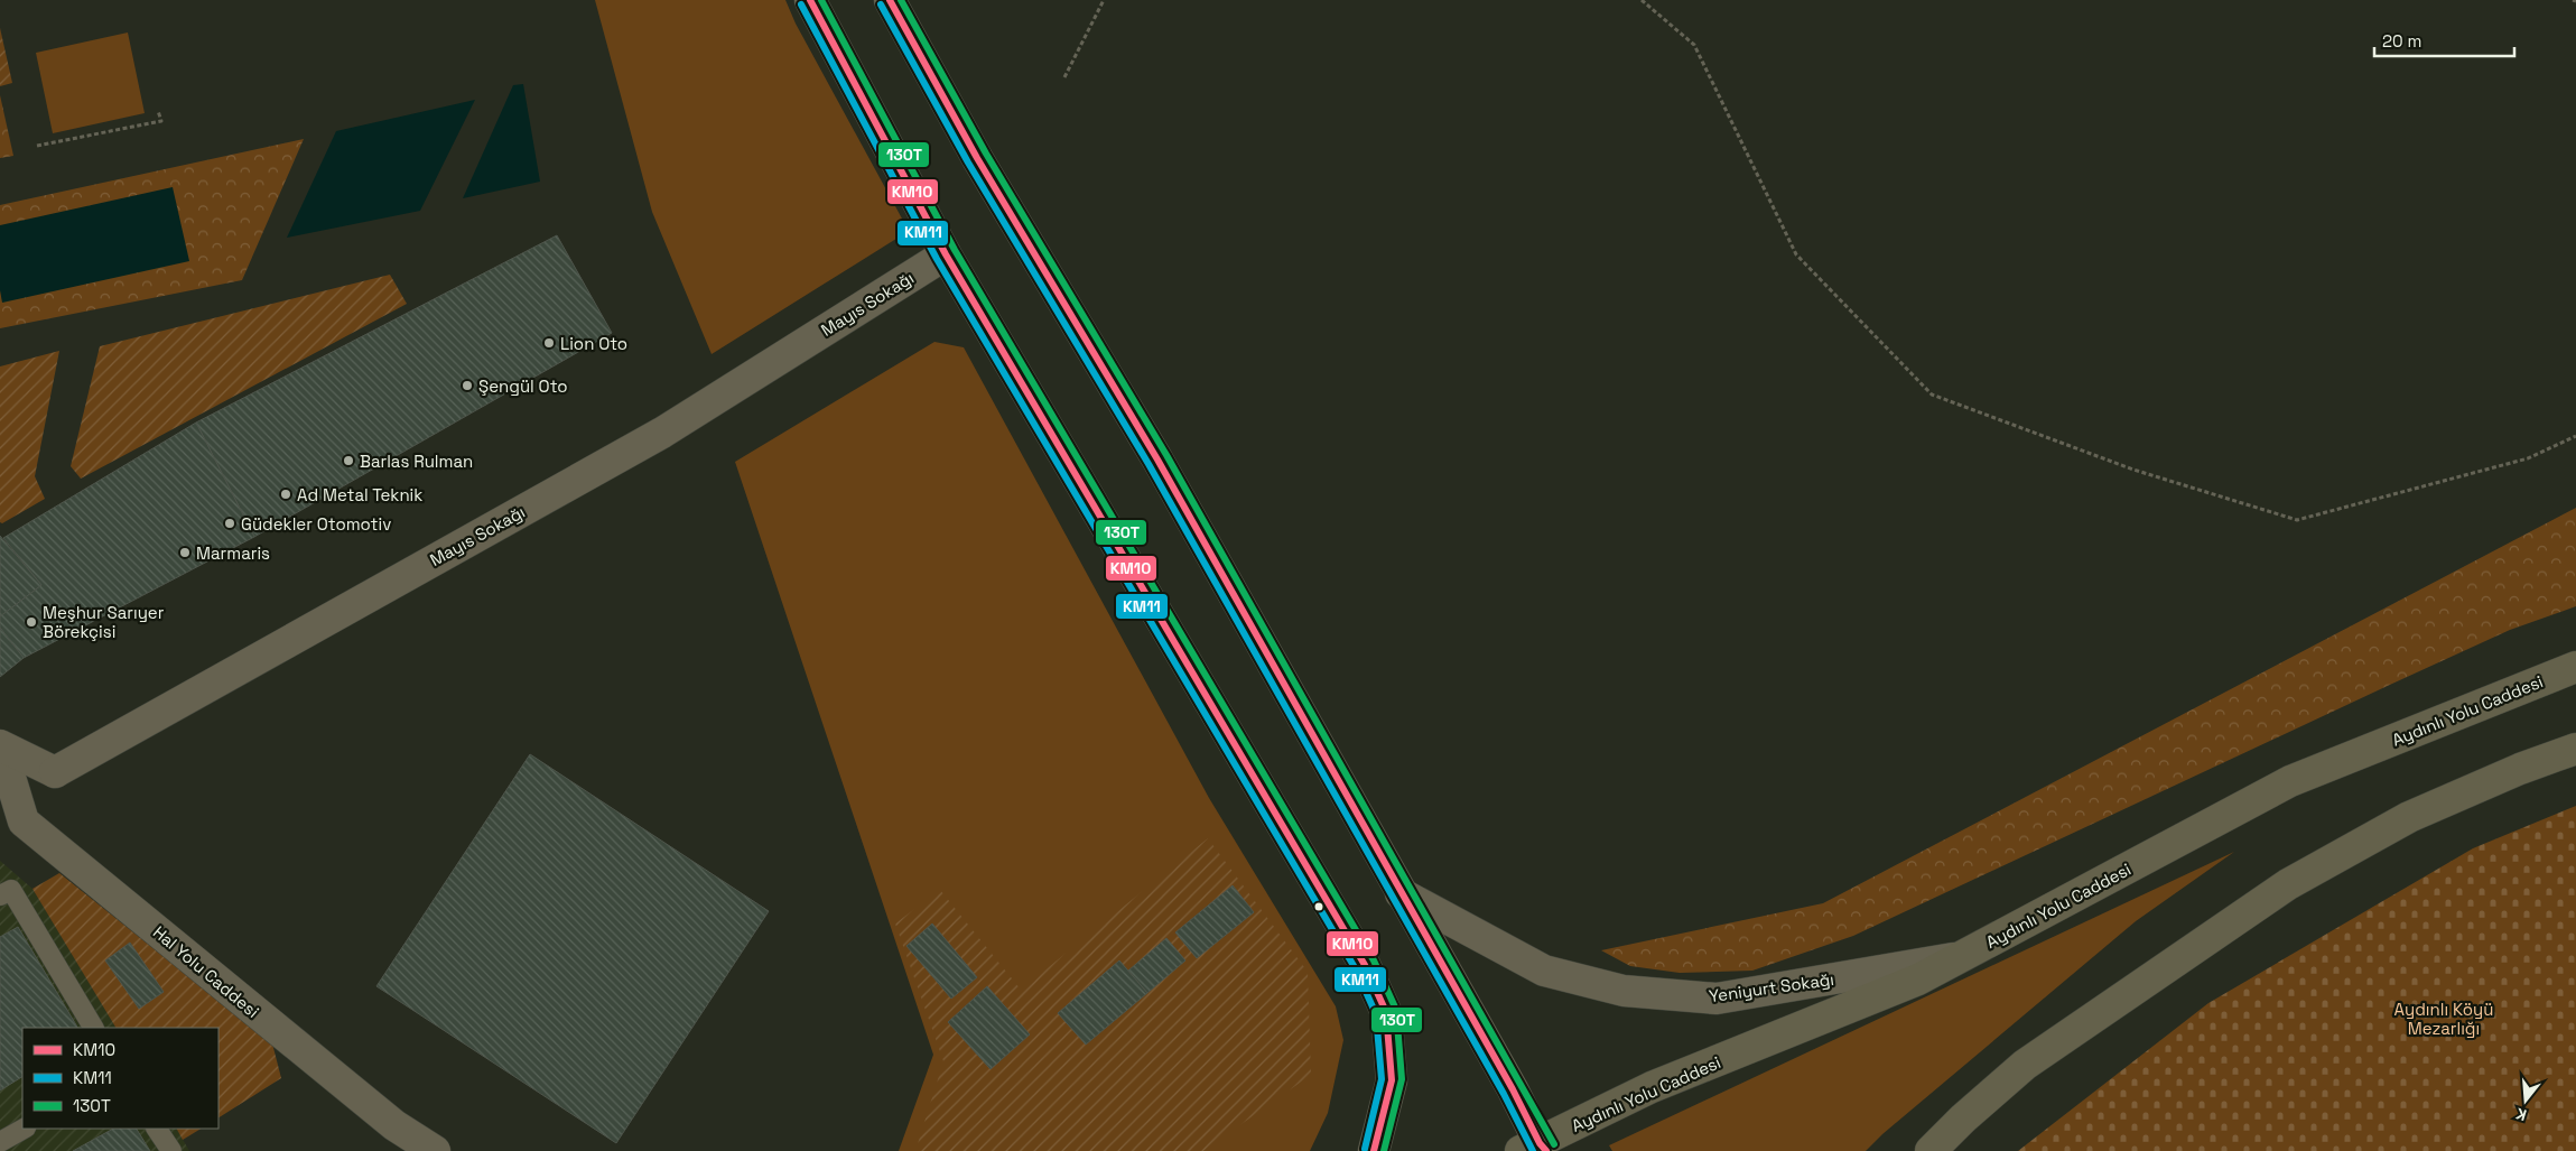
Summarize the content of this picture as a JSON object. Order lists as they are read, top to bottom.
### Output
{
  "streets": {
    "main road": ["Aydınlı Yolu Caddesi"],
    "street": ["Mayıs Sokağı", "Hal Yolu Caddesi", "Yeniyurt Sokağı"]
  },
  "crossings": [
    ["Mayıs Sokağı", "Hal Yolu Caddesi"],
    ["Aydınlı Yolu Caddesi", "Yeniyurt Sokağı"]
  ],
  "parks": ["Aydınlı Köyü Mezarlığı"],
  "places": [
    "Lion Oto",
    "Şengül Oto",
    "Barlas Rulman",
    "Ad Metal Teknik",
    "Güdekler Otomotiv",
    "Marmaris",
    "Meşhur Sarıyer Börekçisi"
  ],
  "lines": ["transit line KM10", "transit line 130T", "transit line KM11"],
  "legend": ["KM10", "KM11", "130T"],
  "scale_bar": "20 m",
  "north": "bottom"
}
